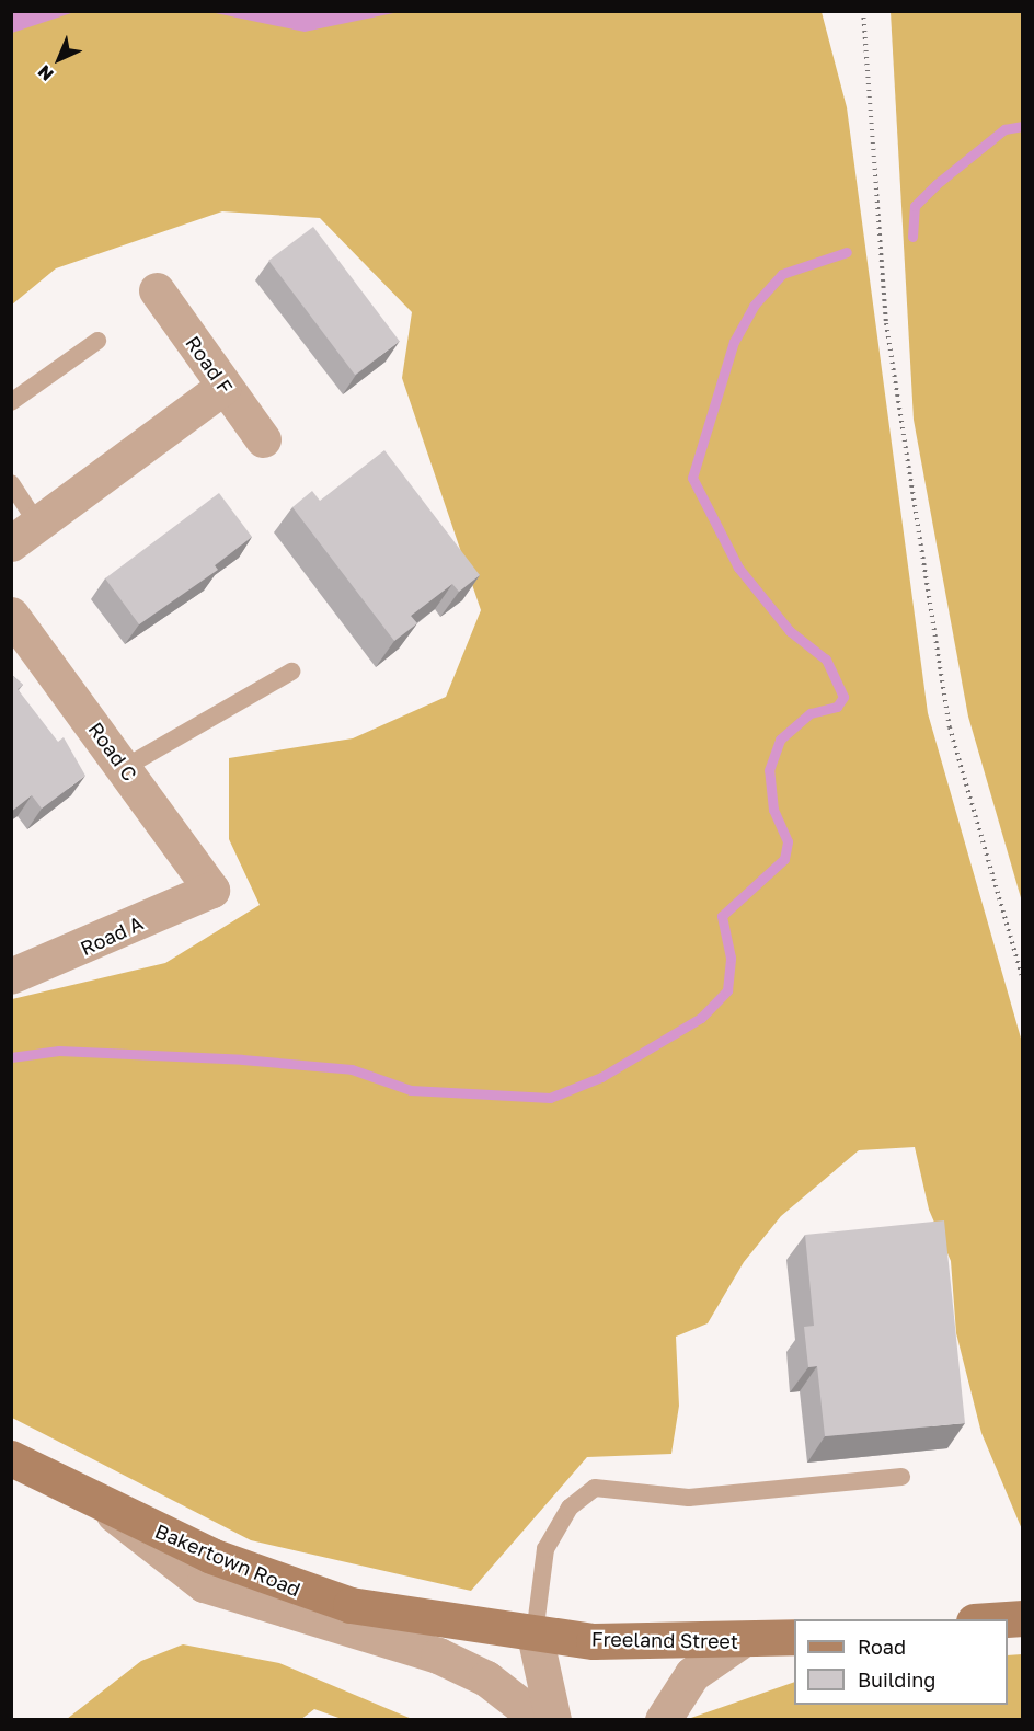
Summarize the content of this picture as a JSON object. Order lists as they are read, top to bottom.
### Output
{
  "streets": {
    "main road": ["Bakertown Road", "Freeland Street"],
    "street": ["Road F", "Road C", "Road A"]
  },
  "crossings": [
    ["Road C", "Road A"],
    ["Bakertown Road", "Freeland Street"]
  ],
  "legend": ["Road", "Building"],
  "north": "bottom left"
}
